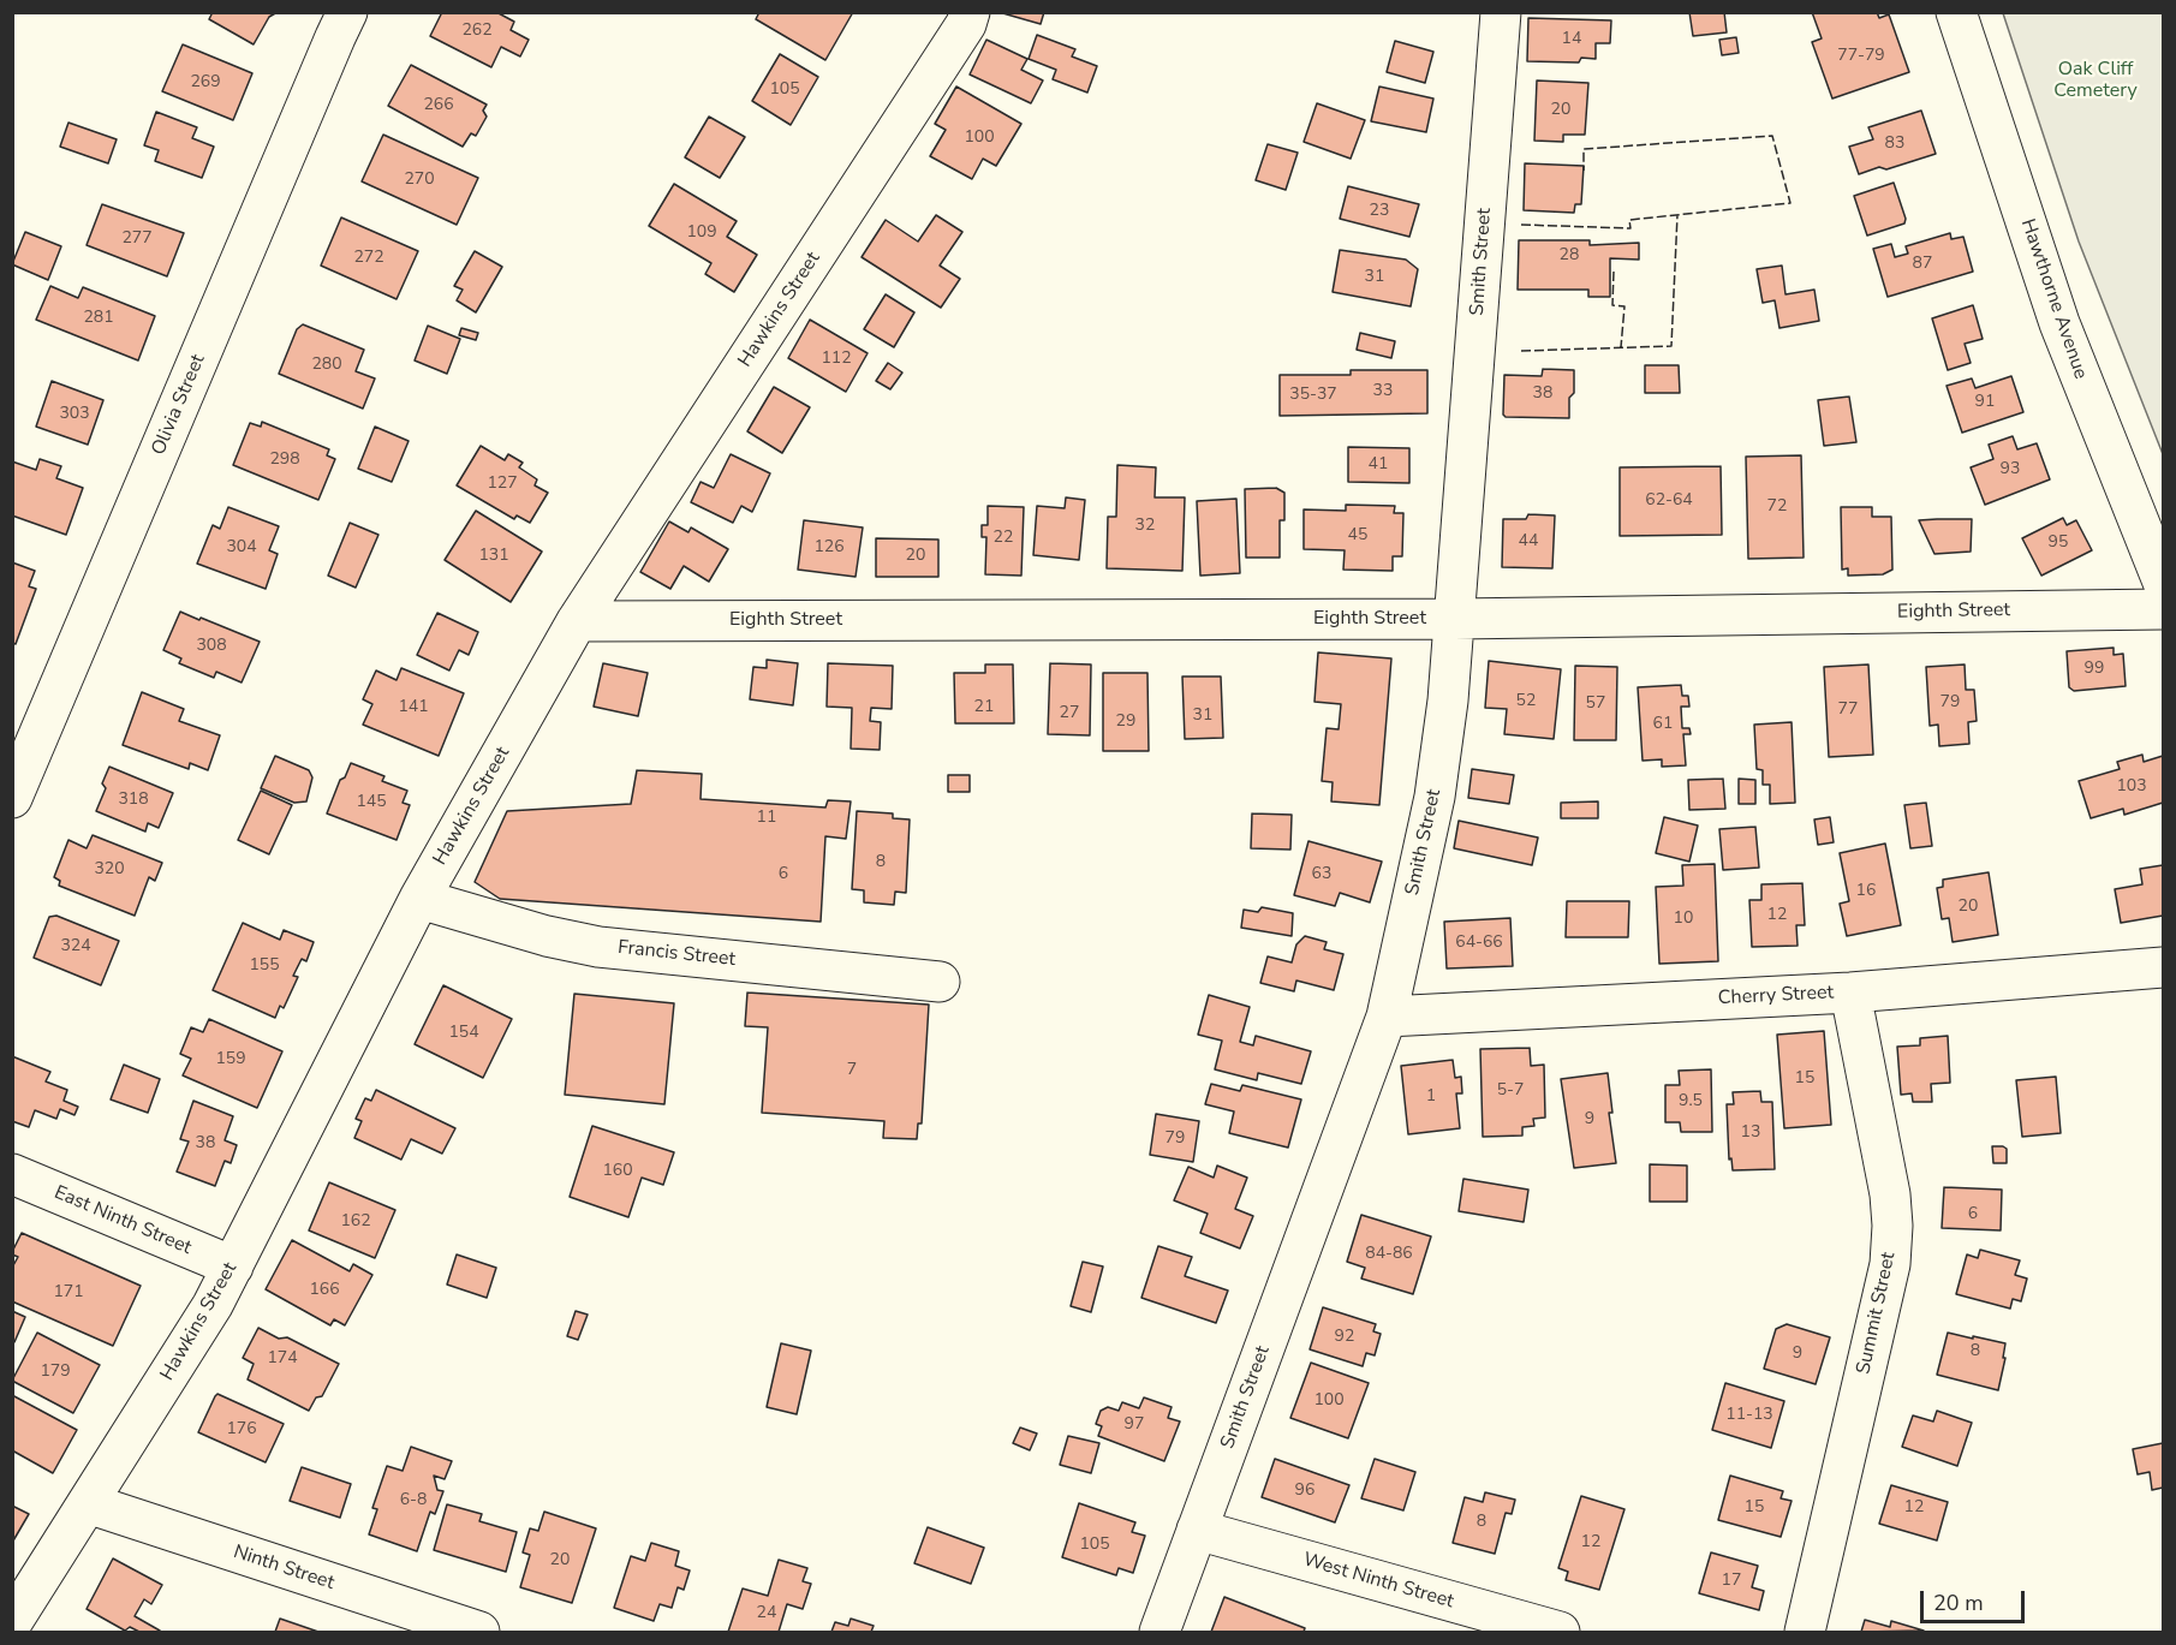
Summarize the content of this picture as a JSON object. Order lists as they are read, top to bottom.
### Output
{
  "streets": {
    "street": [
      "Smith Street",
      "Hawthorne Avenue",
      "Hawkins Street",
      "Olivia Street",
      "Eighth Street",
      "Francis Street",
      "Cherry Street",
      "East Ninth Street",
      "Summit Street",
      "Ninth Street",
      "West Ninth Street"
    ]
  },
  "crossings": [
    ["Smith Street", "Eighth Street"],
    ["Smith Street", "Cherry Street"],
    ["Smith Street", "West Ninth Street"],
    ["Hawkins Street", "Eighth Street"],
    ["Hawkins Street", "Francis Street"],
    ["Hawkins Street", "East Ninth Street"],
    ["Hawkins Street", "Ninth Street"],
    ["Cherry Street", "Summit Street"]
  ],
  "parks": ["Oak Cliff Cemetery"],
  "house_numbers": [
    "262",
    "14",
    "77-79",
    "269",
    "105",
    "266",
    "20",
    "100",
    "83",
    "270",
    "23",
    "109",
    "277",
    "28",
    "272",
    "87",
    "31",
    "281",
    "112",
    "280",
    "33",
    "38",
    "35-37",
    "91",
    "303",
    "298",
    "41",
    "93",
    "127",
    "62-64",
    "72",
    "32",
    "45",
    "22",
    "44",
    "95",
    "304",
    "126",
    "131",
    "20",
    "308",
    "99",
    "52",
    "79",
    "57",
    "141",
    "21",
    "77",
    "27",
    "31",
    "29",
    "61",
    "103",
    "318",
    "145",
    "11",
    "8",
    "320",
    "6",
    "63",
    "16",
    "20",
    "12",
    "10",
    "64-66",
    "324",
    "155",
    "154",
    "159",
    "7",
    "15",
    "5-7",
    "1",
    "9.5",
    "9",
    "13",
    "79",
    "38",
    "160",
    "6",
    "162",
    "84-86",
    "166",
    "171",
    "92",
    "8",
    "9",
    "174",
    "179",
    "100",
    "11-13",
    "97",
    "176",
    "96",
    "6-8",
    "15",
    "12",
    "8",
    "12",
    "105",
    "20",
    "17",
    "24"
  ],
  "scale_bar": "20 m"
}
